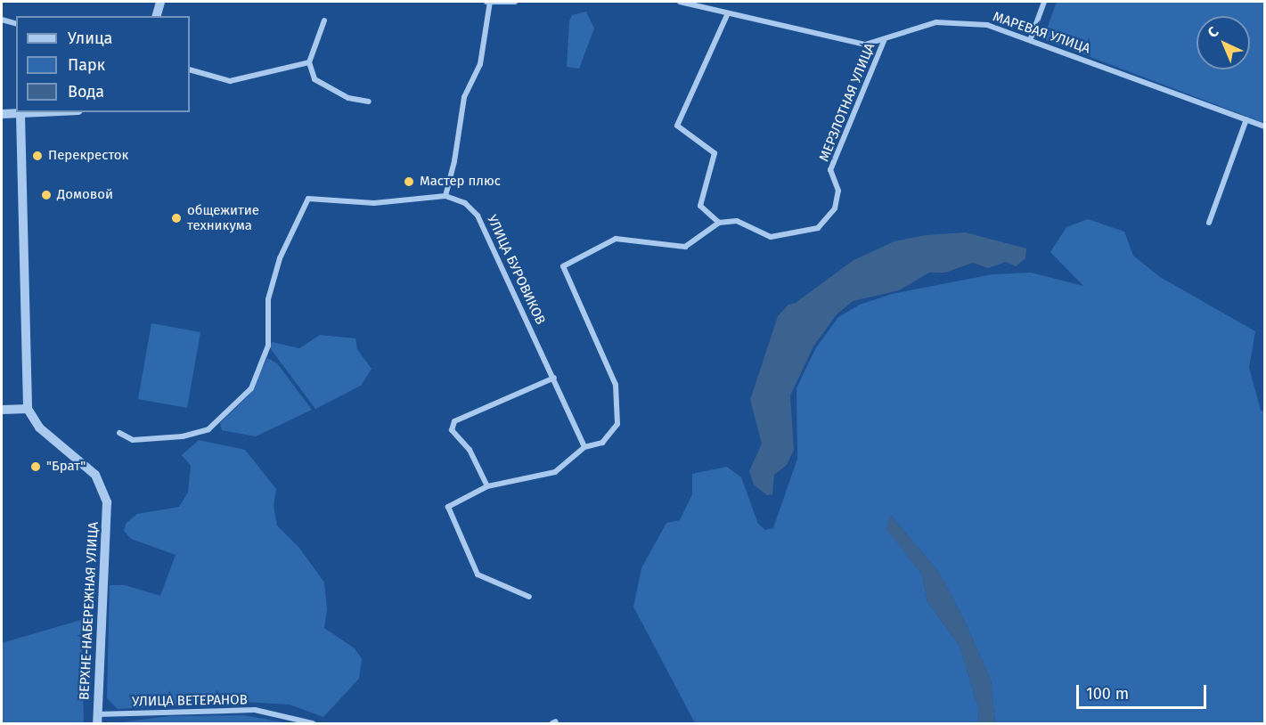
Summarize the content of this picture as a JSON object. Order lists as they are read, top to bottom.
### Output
{
  "streets": {
    "street": [
      "МАРЕВАЯ УЛИЦА",
      "МЕРЗЛОТНАЯ УЛИЦА",
      "УЛИЦА БУРОВИКОВ",
      "ВЕРХНЕ-НАБЕРЕЖНАЯ УЛИЦА",
      "УЛИЦА ВЕТЕРАНОВ"
    ]
  },
  "crossings": [
    ["МАРЕВАЯ УЛИЦА", "МЕРЗЛОТНАЯ УЛИЦА"],
    ["ВЕРХНЕ-НАБЕРЕЖНАЯ УЛИЦА", "УЛИЦА ВЕТЕРАНОВ"]
  ],
  "places": [
    "Перекресток",
    "Мастер плюс",
    "Домовой",
    "общежитие техникума",
    "\"Брат\""
  ],
  "legend": ["Улица", "Парк", "Вода"],
  "scale_bar": "100 m",
  "north": "top left"
}
